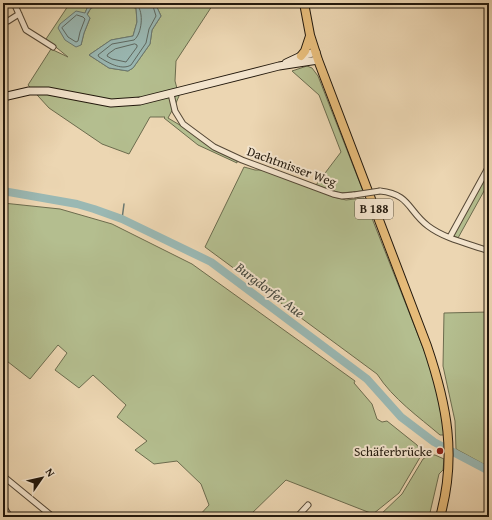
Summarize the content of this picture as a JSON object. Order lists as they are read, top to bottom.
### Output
{
  "streets": {
    "main road": ["B 188"],
    "street": ["Dachtmisser Weg"]
  },
  "water": ["Burgdorfer Aue"],
  "places": ["Schäferbrücke"],
  "north": "top right"
}
